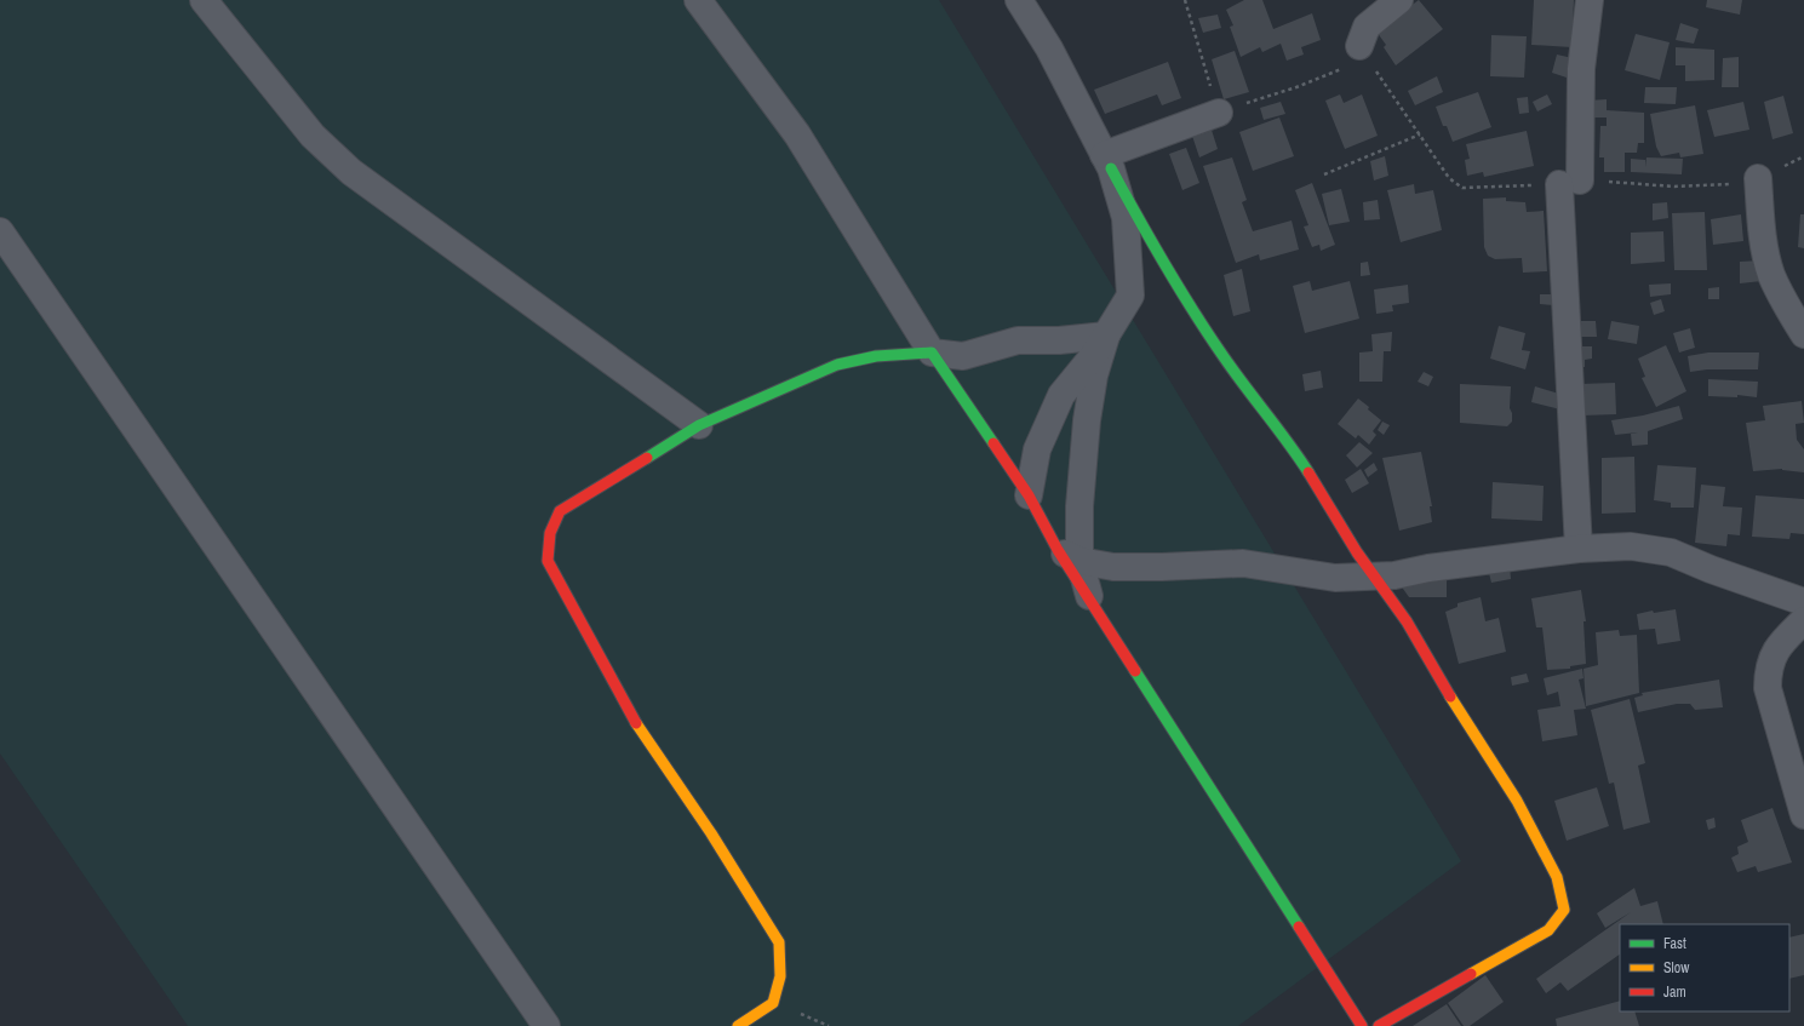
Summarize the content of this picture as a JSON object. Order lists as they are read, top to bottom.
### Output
{
  "legend": ["Fast", "Slow", "Jam"]
}
